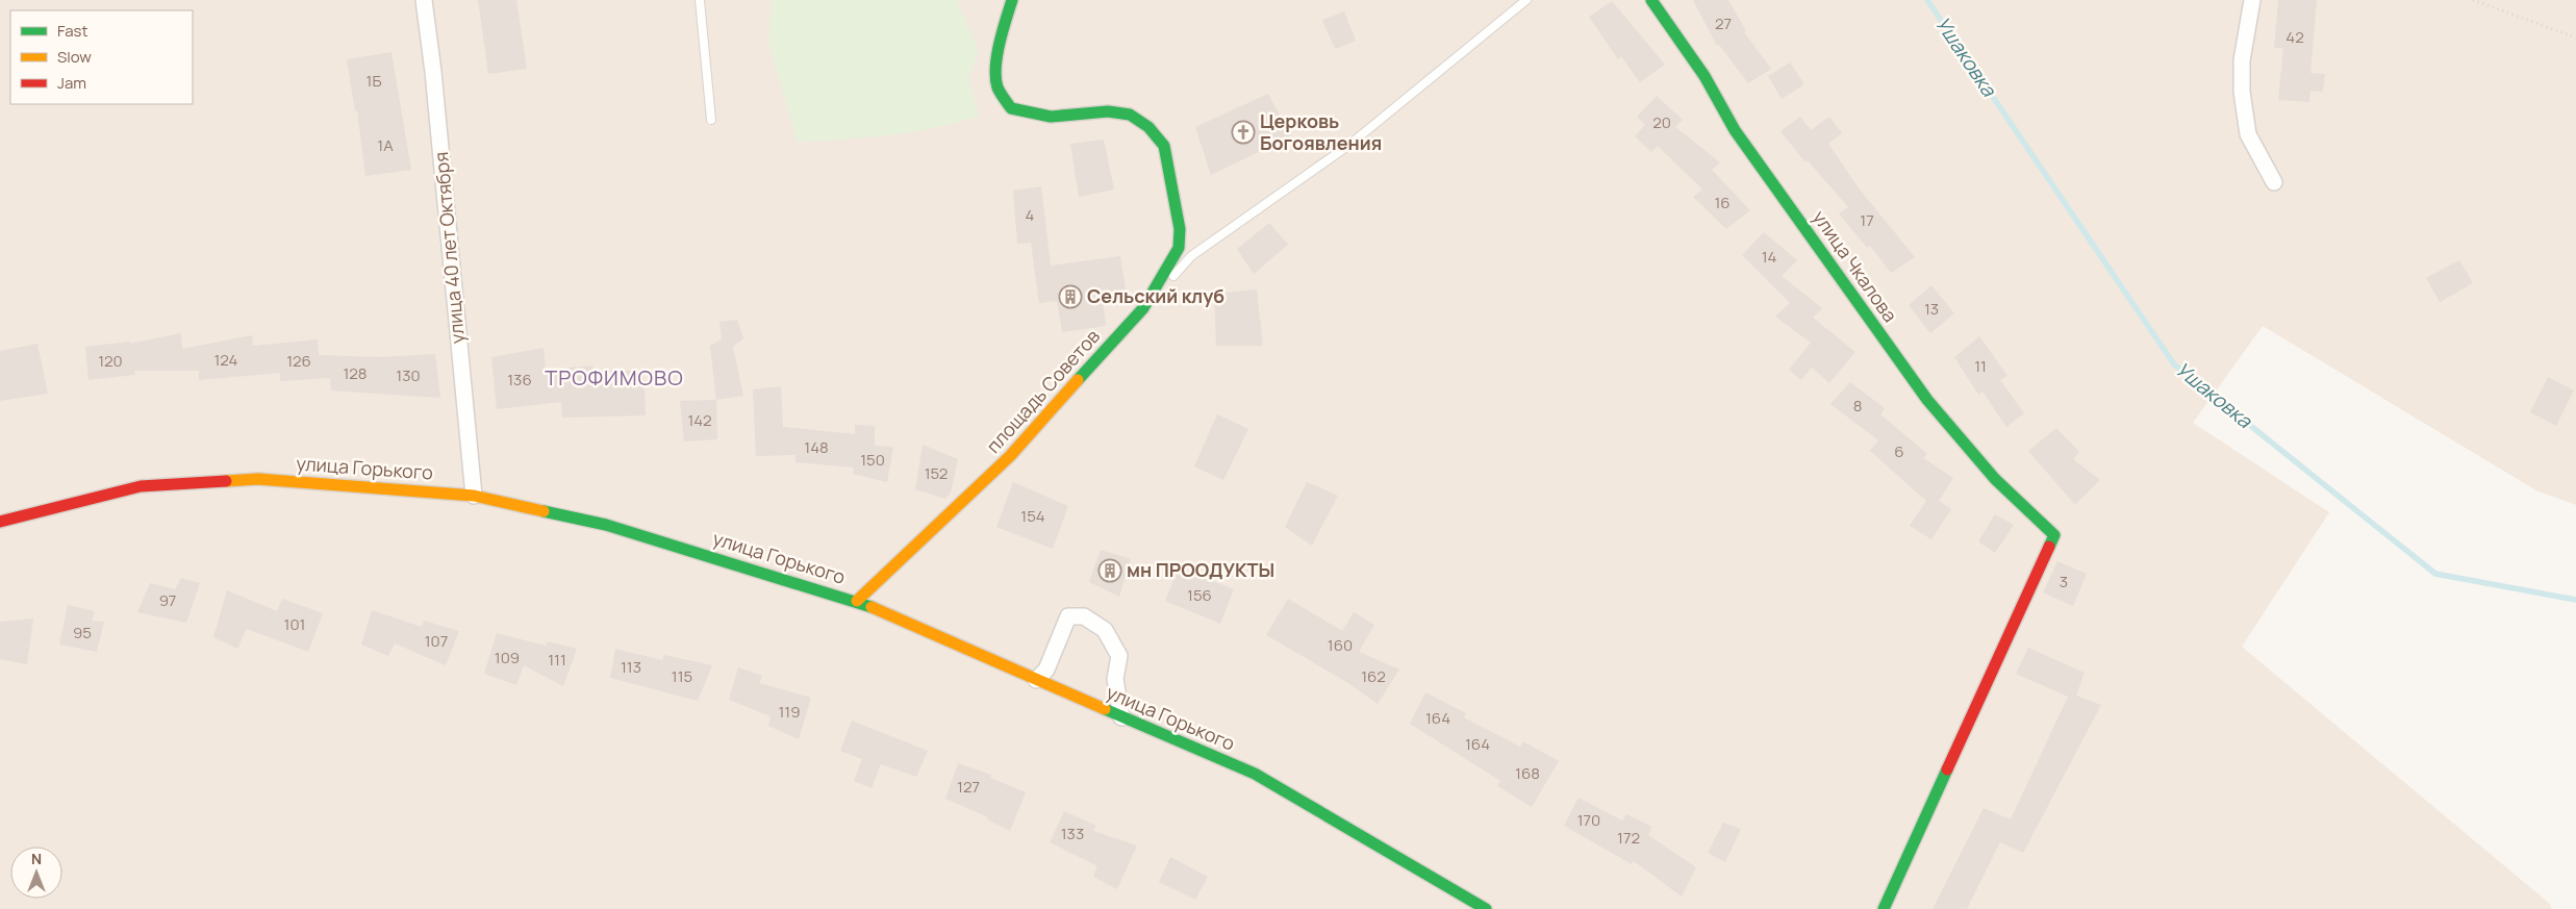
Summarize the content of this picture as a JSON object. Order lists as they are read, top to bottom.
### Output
{
  "streets": {
    "street": [
      "улица 40 лет Октября",
      "улица Чкалова",
      "площадь Советов",
      "улица Горького"
    ]
  },
  "crossings": [
    ["улица 40 лет Октября", "улица Горького"],
    ["площадь Советов", "улица Горького"]
  ],
  "districts": ["ТРОФИМОВО"],
  "water": ["Ушаковка"],
  "places": {
    "church": ["Церковь Богоявления"],
    "building": ["Сельский клуб", "мн ПРООДУКТЫ"]
  },
  "house_numbers": [
    "27",
    "42",
    "1Б",
    "20",
    "1А",
    "16",
    "4",
    "17",
    "14",
    "13",
    "124",
    "120",
    "126",
    "11",
    "128",
    "130",
    "136",
    "8",
    "142",
    "148",
    "6",
    "150",
    "152",
    "154",
    "3",
    "156",
    "97",
    "101",
    "95",
    "107",
    "160",
    "109",
    "111",
    "113",
    "115",
    "162",
    "119",
    "164",
    "164",
    "168",
    "127",
    "170",
    "133",
    "172"
  ],
  "legend": ["Fast", "Slow", "Jam"],
  "north": "top"
}
